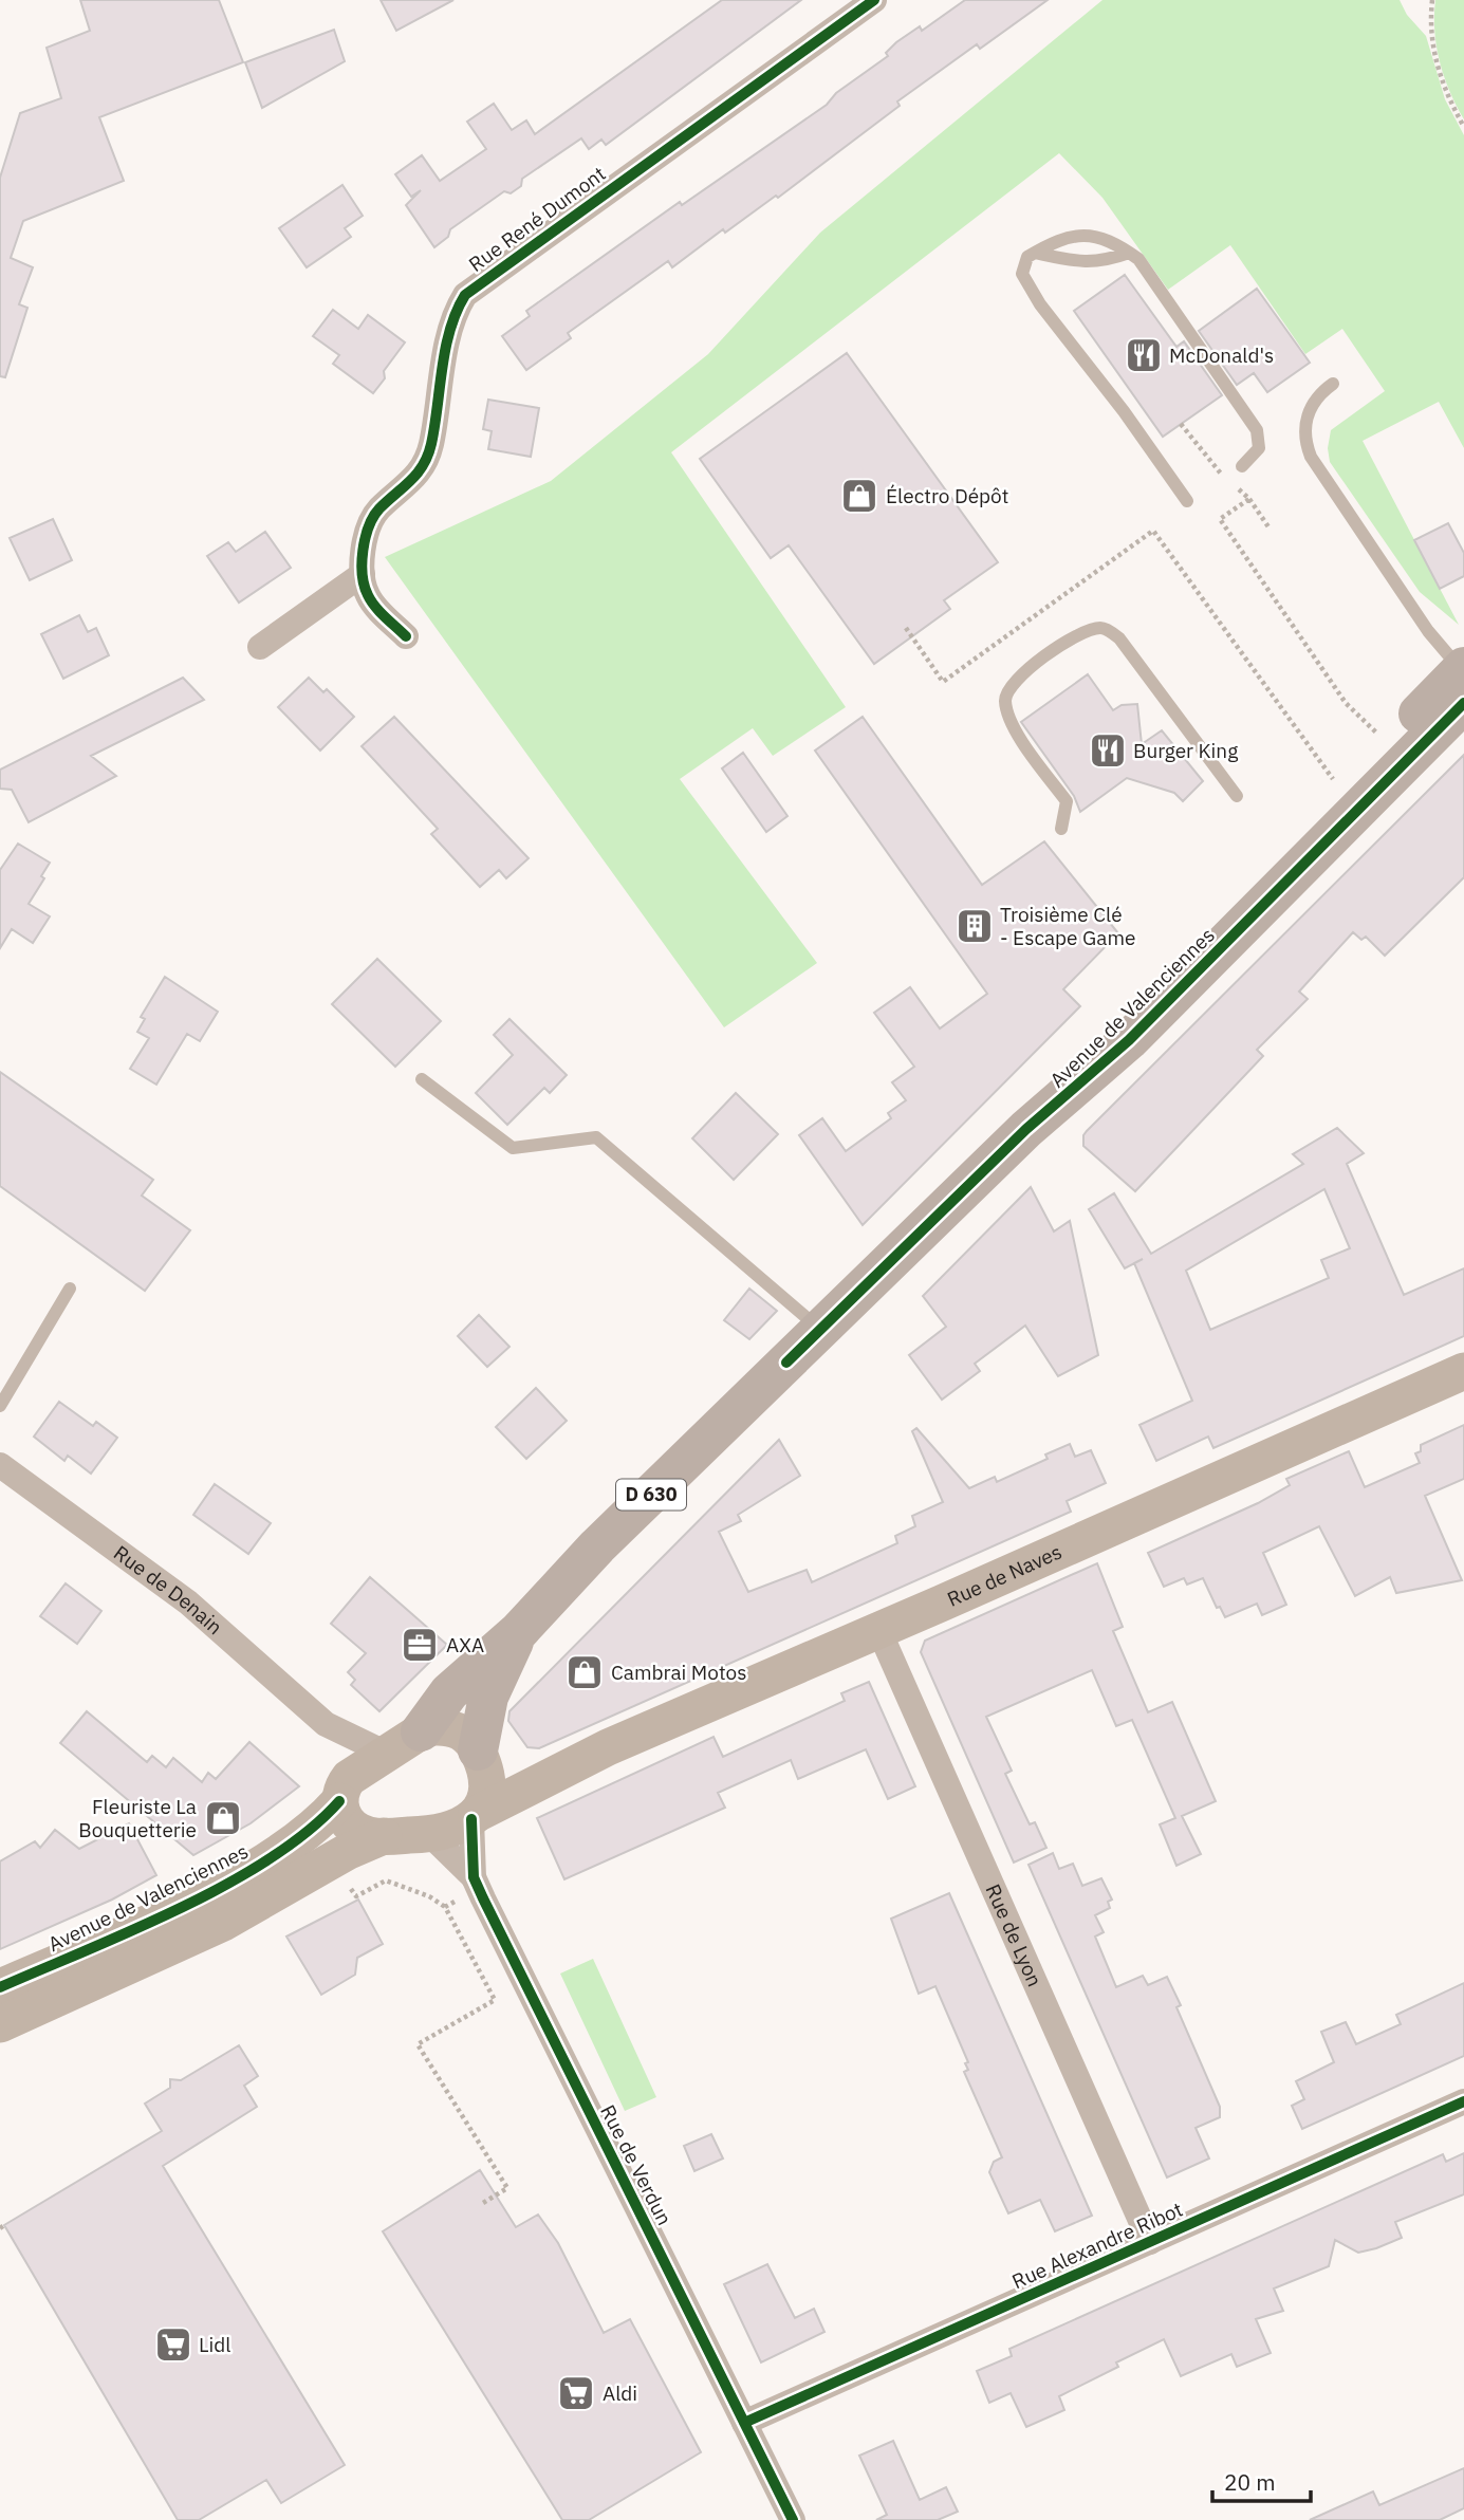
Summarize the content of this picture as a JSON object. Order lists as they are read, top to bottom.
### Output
{
  "streets": {
    "main road": ["Avenue de Valenciennes", "D 630", "Rue de Naves"],
    "street": [
      "Rue René Dumont",
      "Rue de Denain",
      "Rue de Lyon",
      "Rue de Verdun",
      "Rue Alexandre Ribot"
    ]
  },
  "crossings": [
    ["Avenue de Valenciennes", "Rue de Naves"],
    ["Avenue de Valenciennes", "Rue de Denain"],
    ["Avenue de Valenciennes", "Rue de Verdun"],
    ["Rue de Naves", "Rue de Denain"],
    ["Rue de Naves", "Rue de Lyon"],
    ["Rue de Naves", "Rue de Verdun"],
    ["Rue de Denain", "Rue de Verdun"],
    ["Rue de Lyon", "Rue Alexandre Ribot"],
    ["Rue de Verdun", "Rue Alexandre Ribot"]
  ],
  "places": {
    "restaurant": ["McDonald's", "Burger King"],
    "shop": ["Électro Dépôt", "Cambrai Motos", "Fleuriste La Bouquetterie"],
    "building": ["Troisième Clé - Escape Game"],
    "office": ["AXA"],
    "supermarket": ["Lidl", "Aldi"]
  },
  "scale_bar": "20 m"
}
